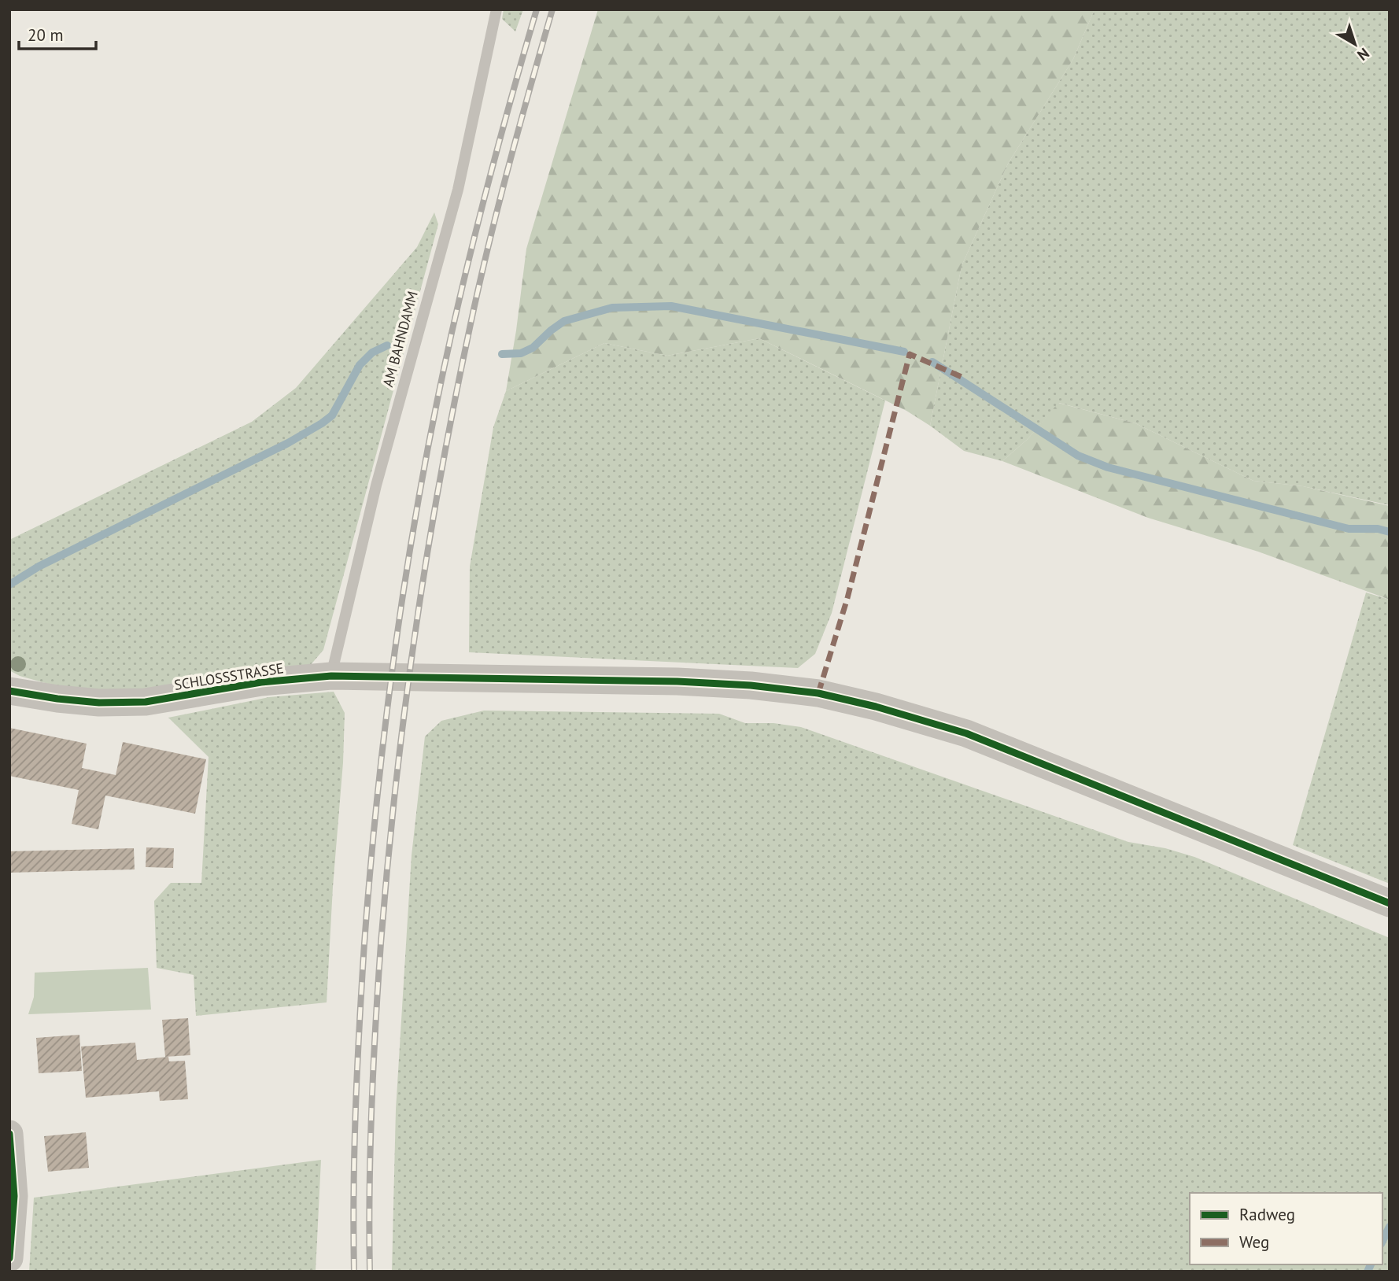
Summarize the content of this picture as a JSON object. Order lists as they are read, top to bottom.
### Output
{
  "streets": {
    "street": ["SCHLOSSSTRASSE"],
    "lane": ["AM BAHNDAMM"]
  },
  "crossings": [
    ["AM BAHNDAMM", "SCHLOSSSTRASSE"]
  ],
  "legend": ["Radweg", "Weg"],
  "scale_bar": "20 m",
  "north": "bottom right"
}
